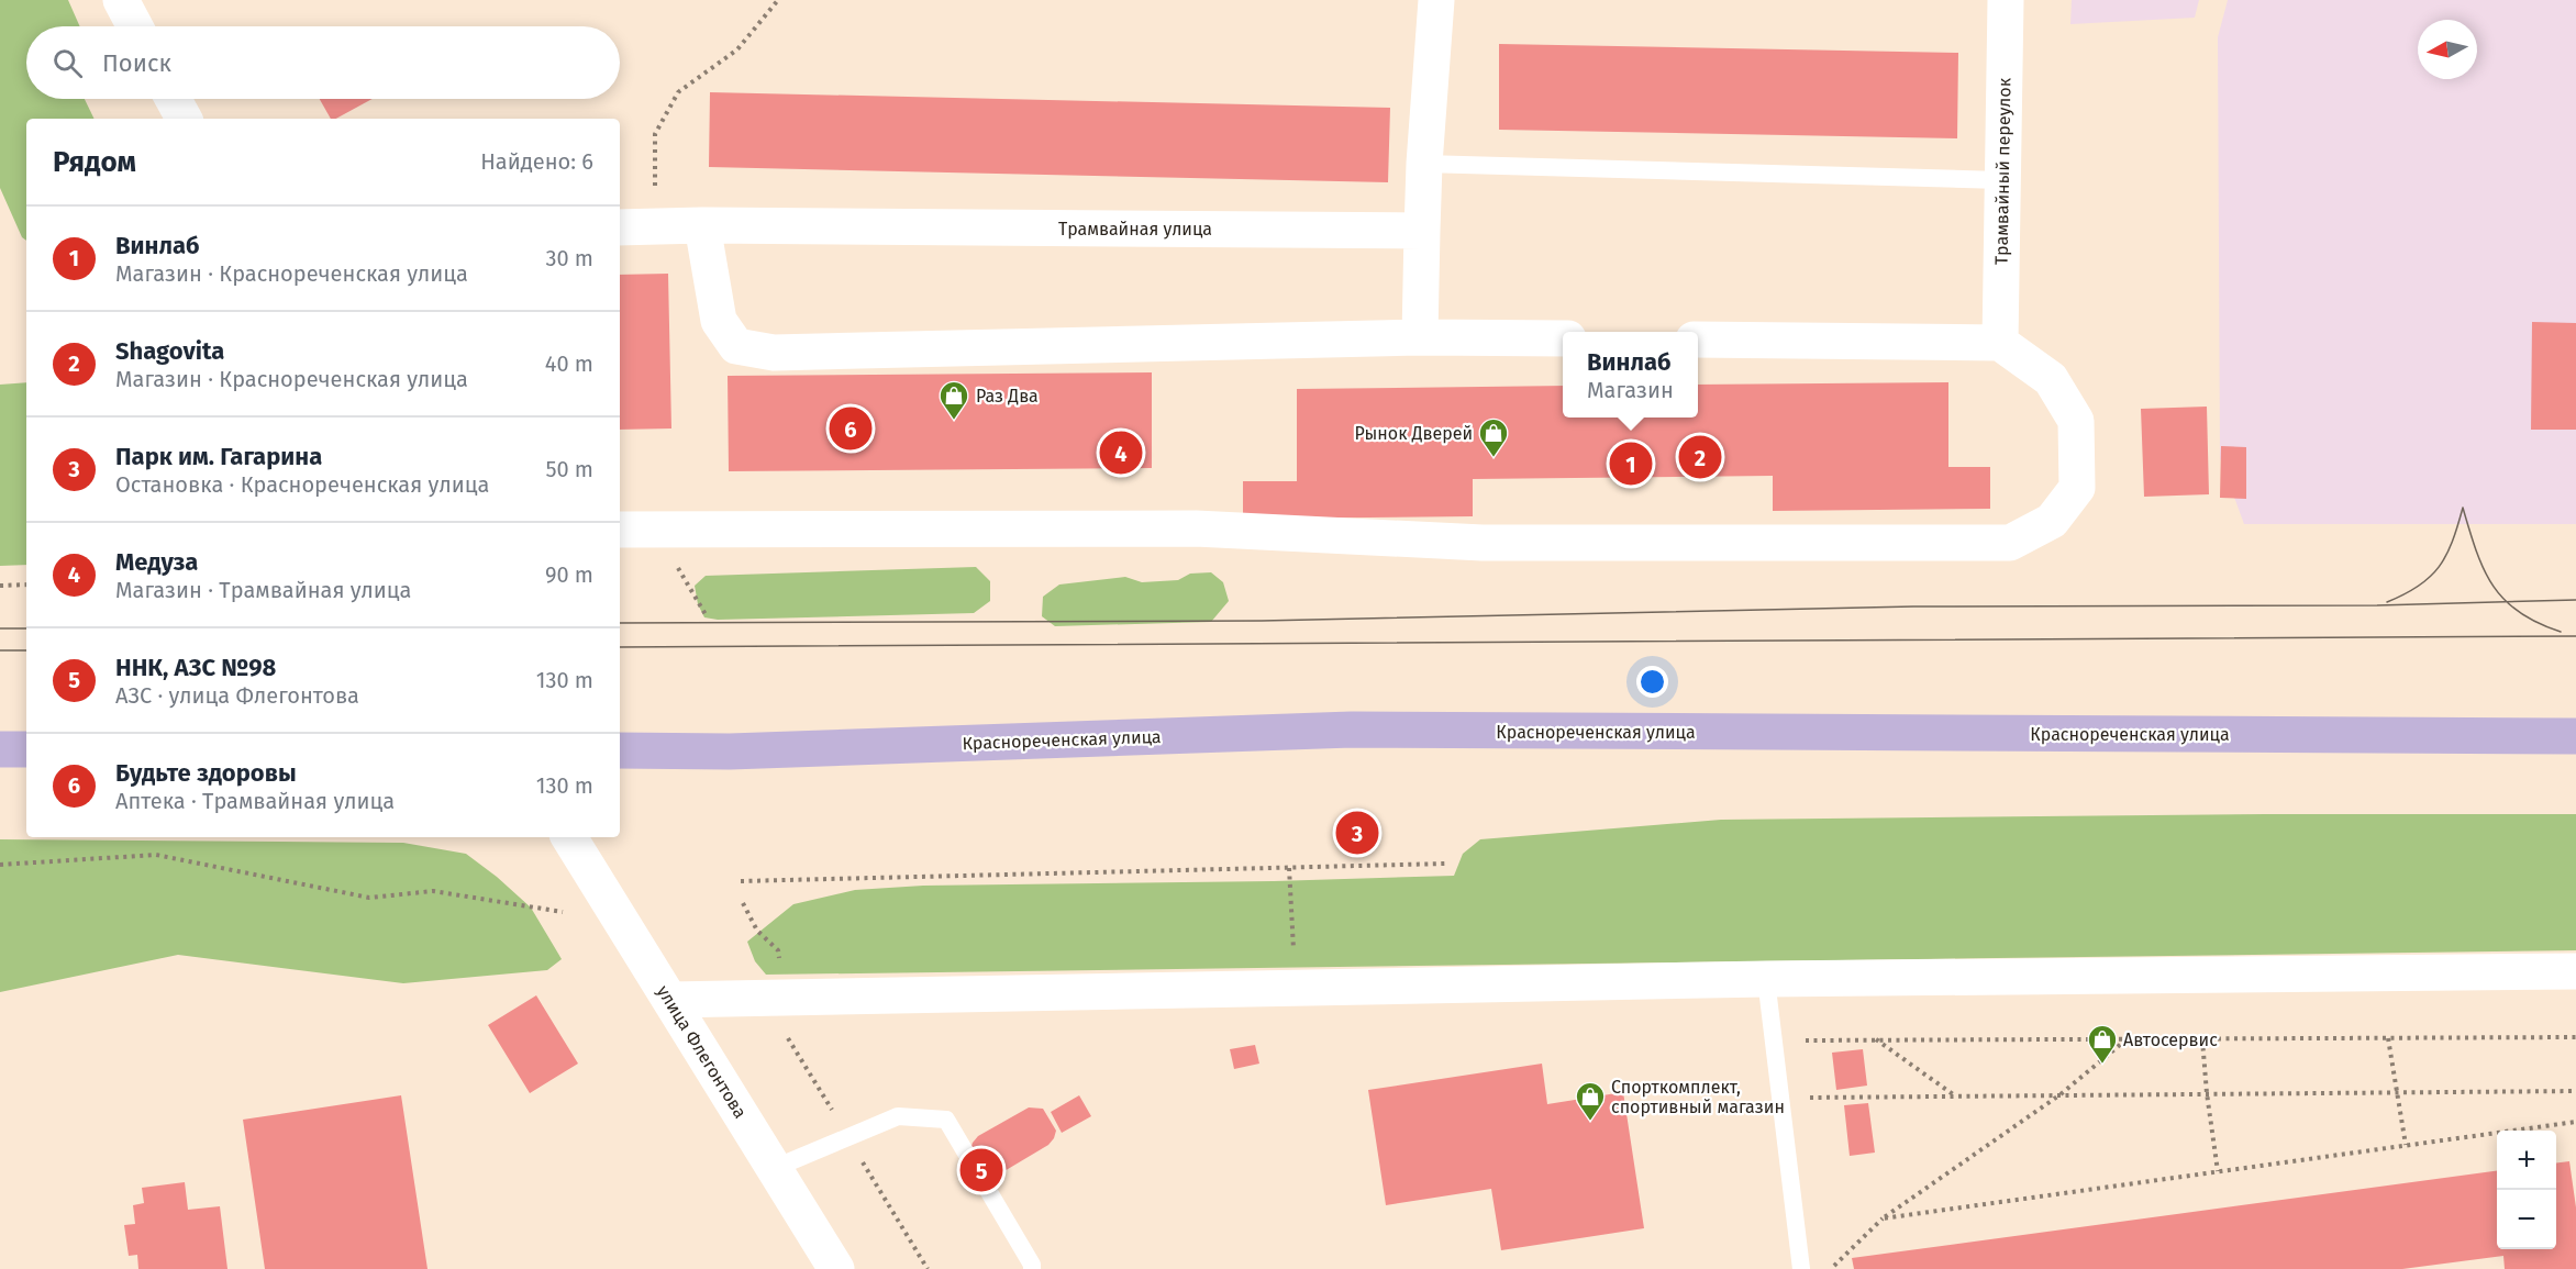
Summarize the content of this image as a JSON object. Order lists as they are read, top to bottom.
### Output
{
  "streets": {
    "main road": ["Краснореченская улица"],
    "street": ["Трамвайный переулок", "Трамвайная улица", "улица Флегонтова"]
  },
  "places": {
    "shop": [
      "Раз Два",
      "Рынок Дверей",
      "Автосервис",
      "Спорткомплект, спортивный магазин"
    ]
  },
  "north": "left",
  "page": {
    "search": "Поиск",
    "heading": ["Рядом", "Найдено: 6"],
    "list": [
      {
        "mark": "1",
        "name": "Винлаб",
        "note": "Магазин · Краснореченская улица",
        "value": "30 m"
      },
      {
        "mark": "2",
        "name": "Shagovita",
        "note": "Магазин · Краснореченская улица",
        "value": "40 m"
      },
      {
        "mark": "3",
        "name": "Парк им. Гагарина",
        "note": "Остановка · Краснореченская улица",
        "value": "50 m"
      },
      {
        "mark": "4",
        "name": "Медуза",
        "note": "Магазин · Трамвайная улица",
        "value": "90 m"
      },
      {
        "mark": "5",
        "name": "ННК, АЗС №98",
        "note": "АЗС · улица Флегонтова",
        "value": "130 m"
      },
      {
        "mark": "6",
        "name": "Будьте здоровы",
        "note": "Аптека · Трамвайная улица",
        "value": "130 m"
      }
    ],
    "popup": ["Винлаб", "Магазин"],
    "pins": [
      "6",
      "4",
      "2",
      "1",
      "3",
      "5"
    ],
    "map_buttons": ["+", "−"]
  }
}
